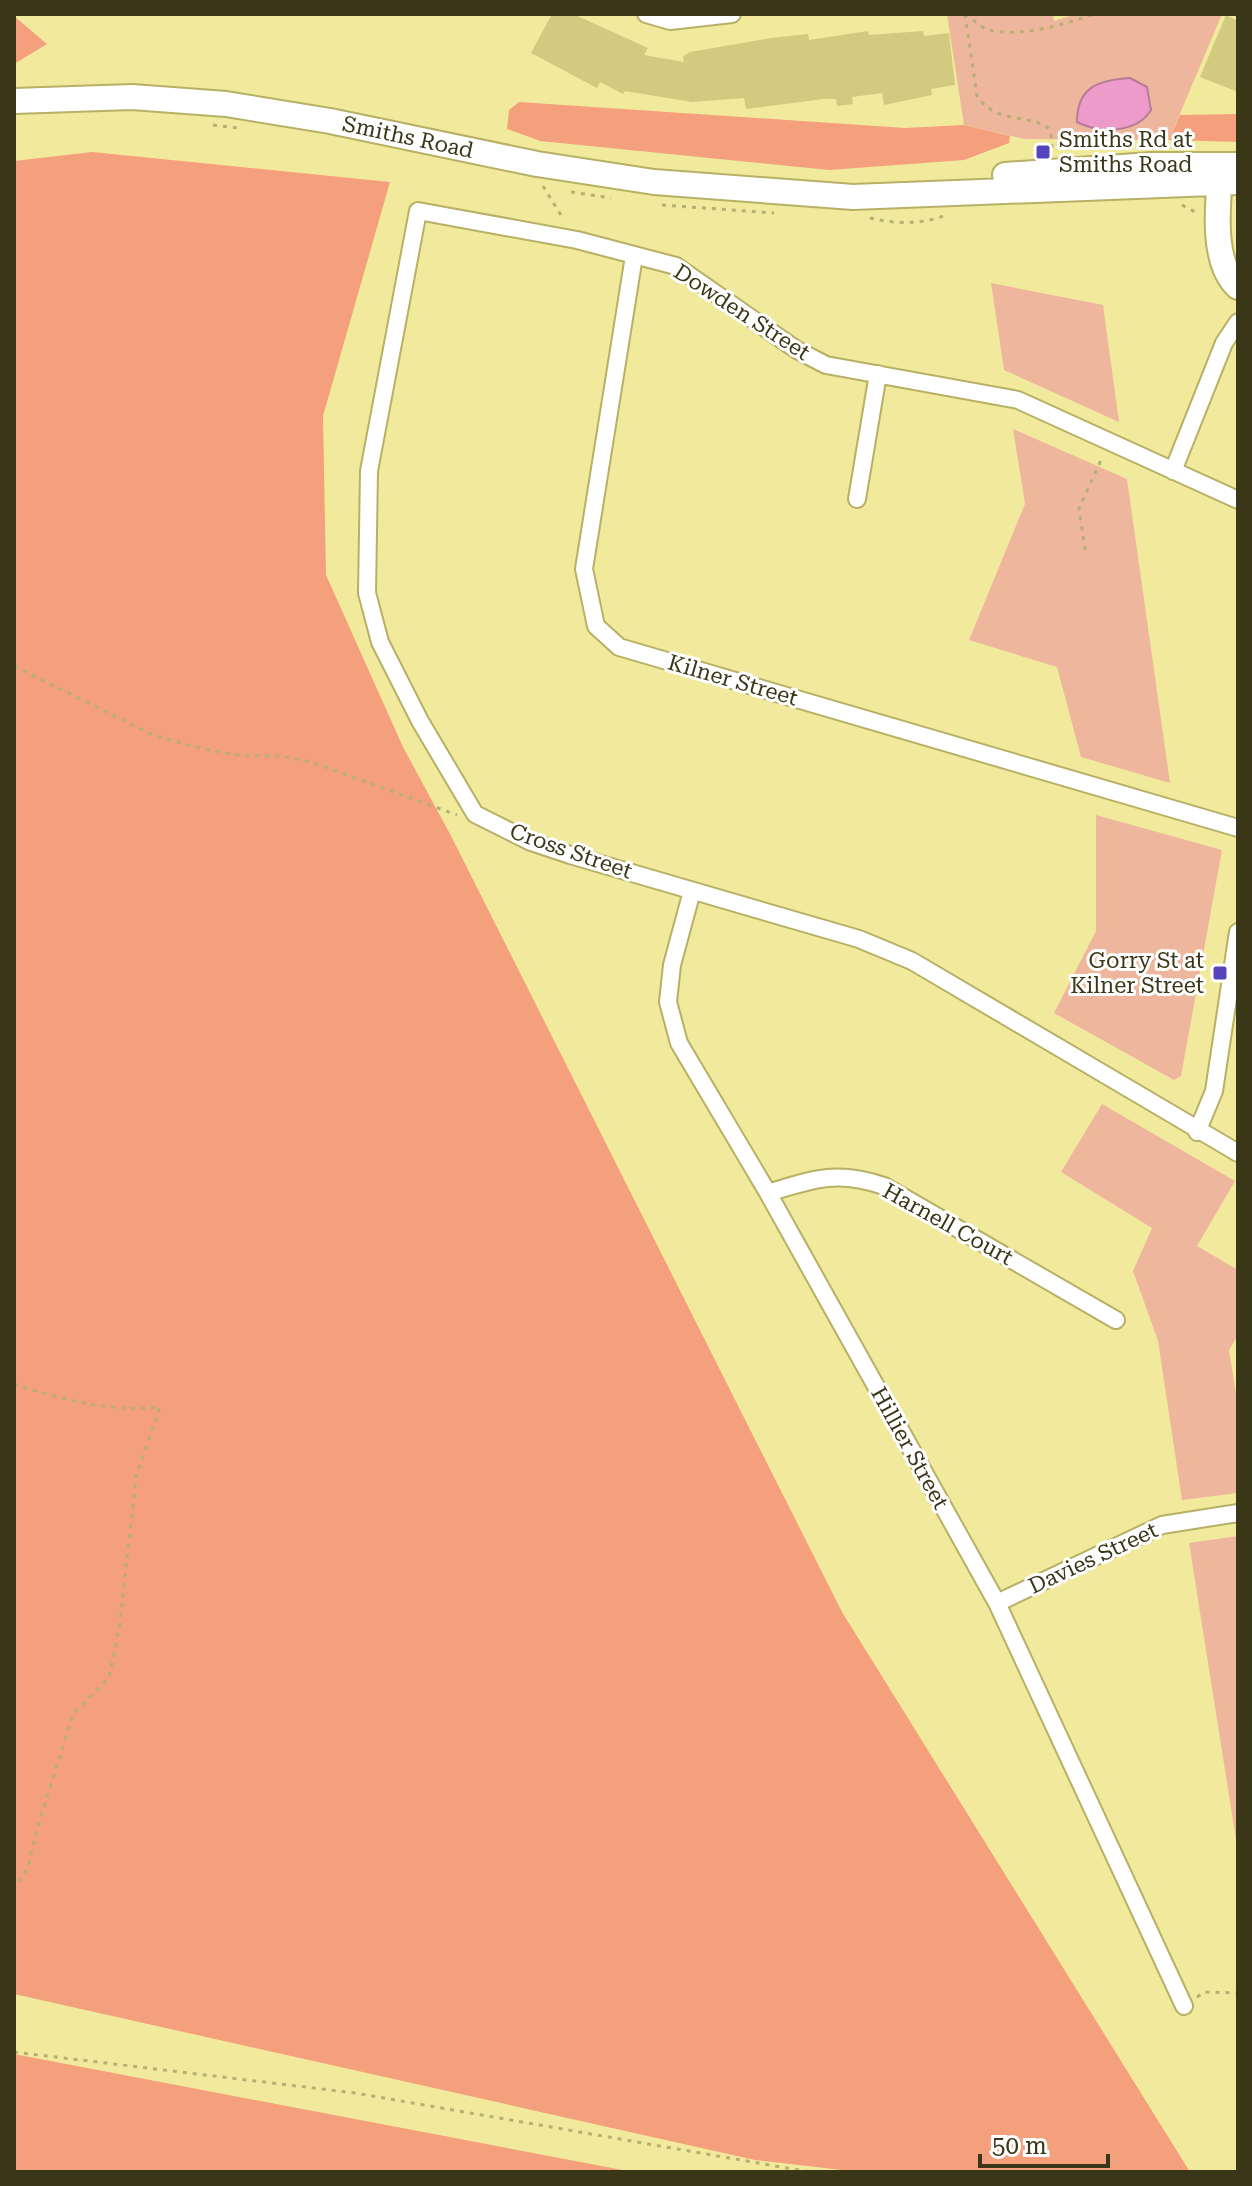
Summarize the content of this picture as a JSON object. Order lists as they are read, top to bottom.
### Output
{
  "streets": {
    "street": [
      "Smiths Road",
      "Dowden Street",
      "Kilner Street",
      "Cross Street",
      "Harnell Court",
      "Hillier Street",
      "Davies Street"
    ]
  },
  "crossings": [
    ["Dowden Street", "Kilner Street"],
    ["Dowden Street", "Cross Street"],
    ["Cross Street", "Hillier Street"],
    ["Harnell Court", "Hillier Street"],
    ["Hillier Street", "Davies Street"]
  ],
  "places": {
    "transit": ["Smiths Rd at Smiths Road", "Gorry St at Kilner Street"]
  },
  "scale_bar": "50 m"
}
